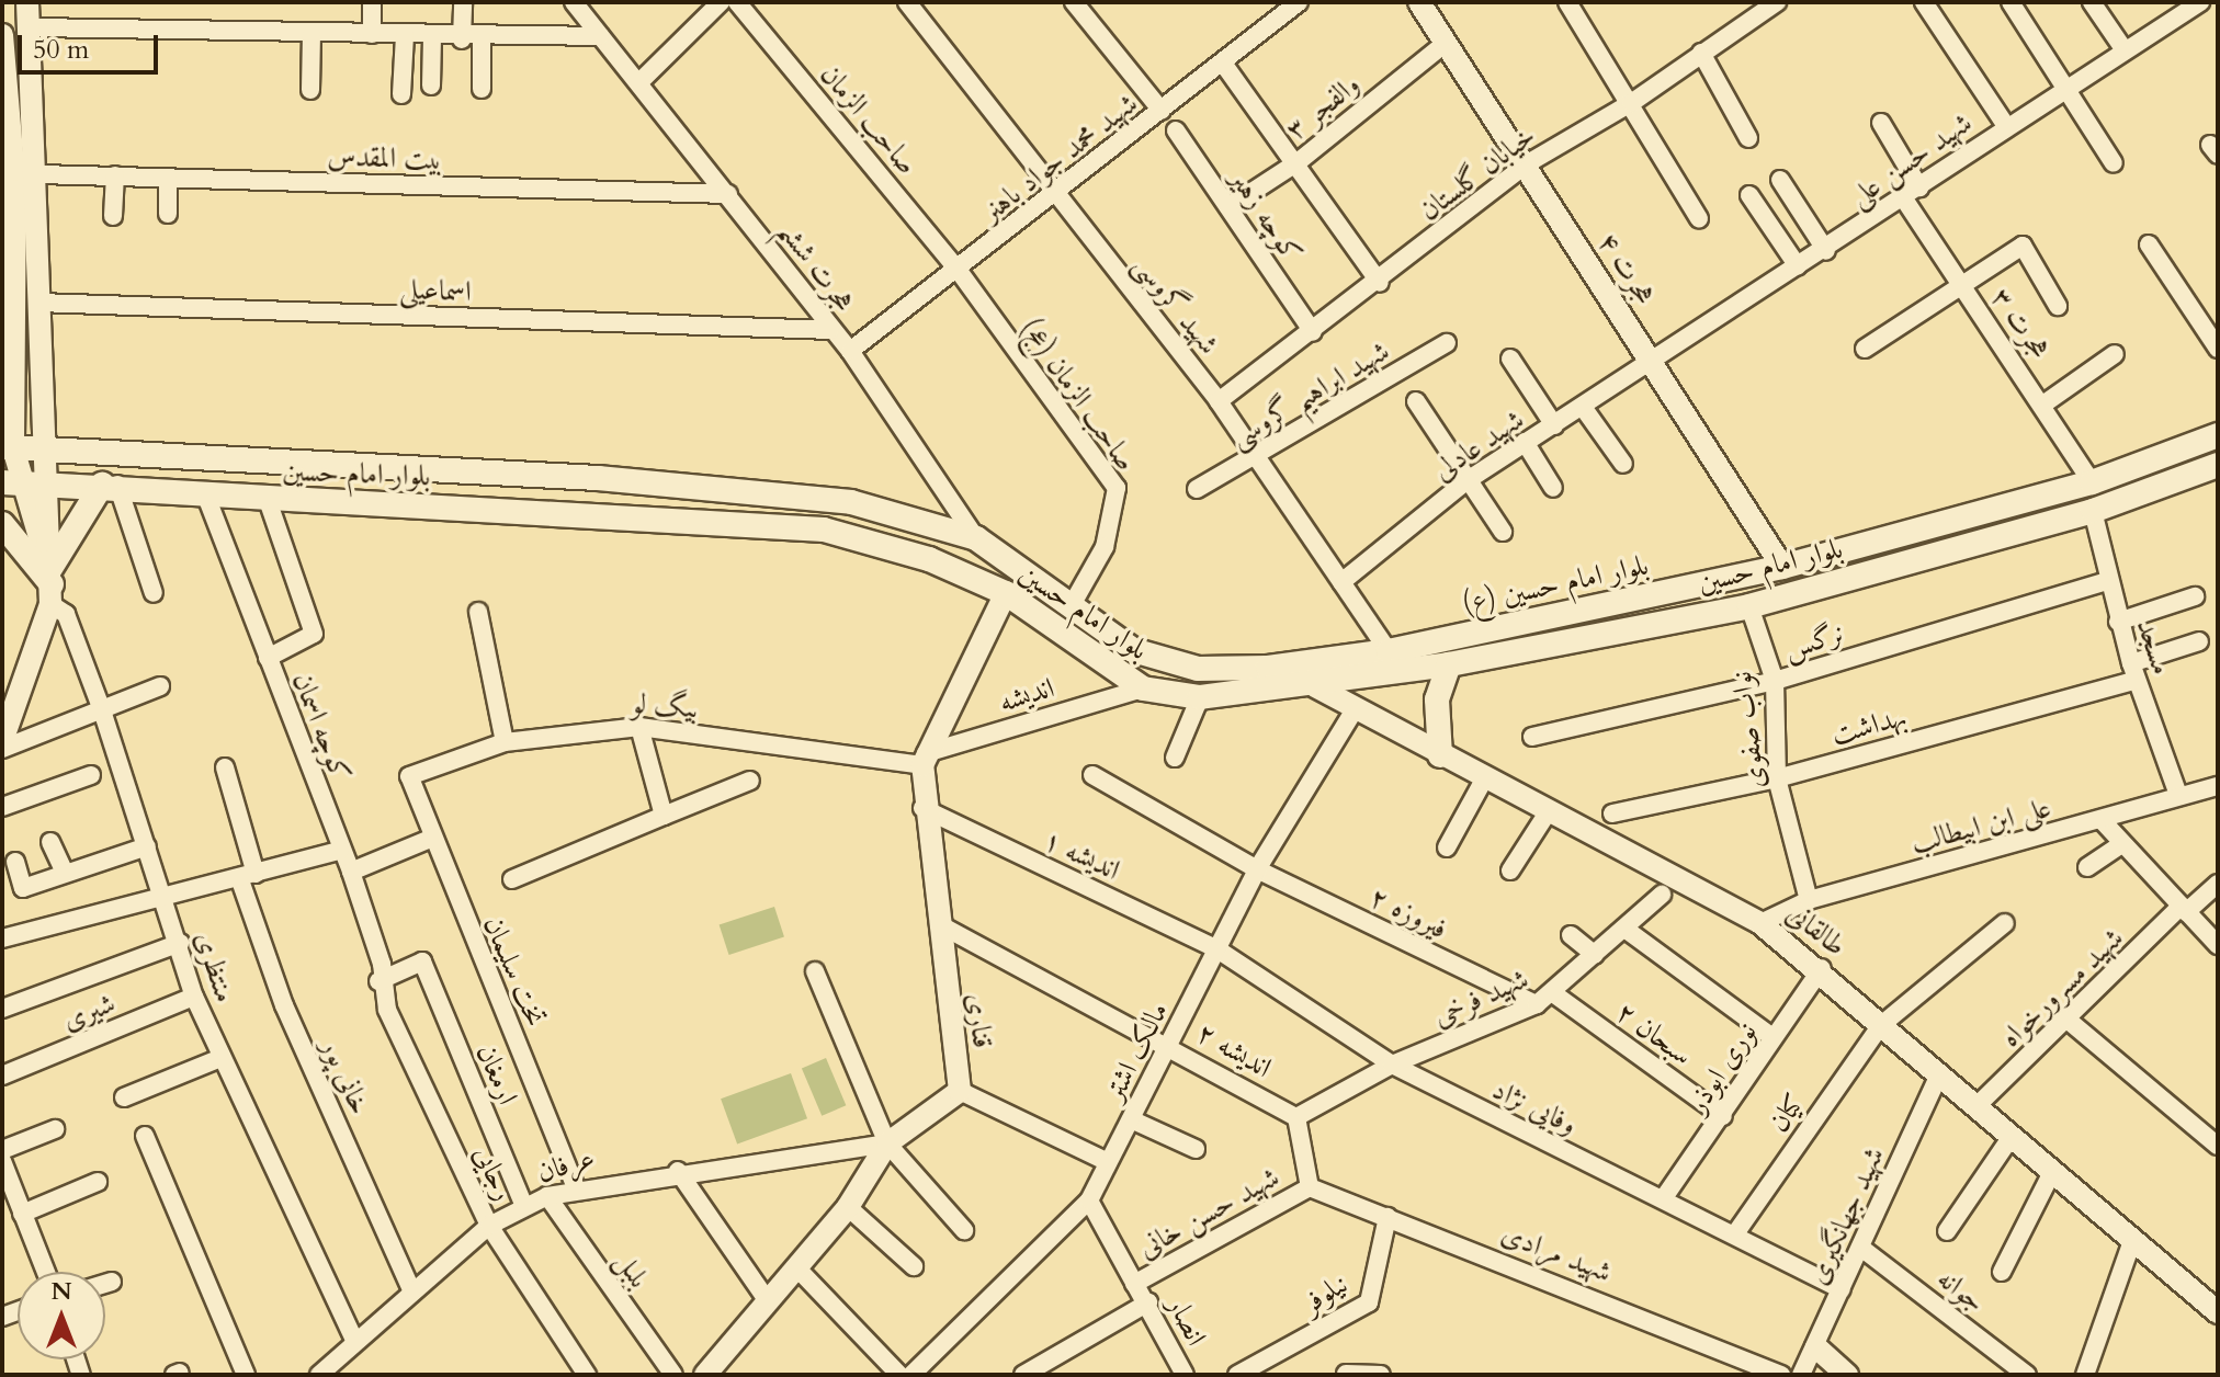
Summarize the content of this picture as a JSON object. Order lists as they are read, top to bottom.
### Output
{
  "streets": {
    "main road": ["بلوار امام حسین", "بلوار امام حسین (ع)"],
    "street": [
      "والفجر ۳",
      "صاحب الزمان",
      "بیت المقدس",
      "شهید محمد جواد باهنر",
      "شهید حسن علی",
      "خیابان گلستان",
      "کوچه زهیر",
      "هجرت ششم",
      "هجرت ۴",
      "اسماعیلی",
      "شهید گروسی",
      "هجرت ۳",
      "صاحب الزمان (عج)",
      "شهید ابراهیم گروسی",
      "شهید عادلی",
      "نرگس",
      "مسجد",
      "اندیشه",
      "بیگ لو",
      "بهداشت",
      "کوچه اسمان",
      "نواب صفوی",
      "علی ابن ابیطالب",
      "اندیشه ۱",
      "فیروزه ۲",
      "طالقانی",
      "منتظری",
      "تخت سلیمان",
      "شهید مسرورخواه",
      "شهید فرخی",
      "شیری",
      "قناری",
      "سبحان ۲",
      "اندیشه ۲",
      "مالک اشتر",
      "نوری ابوذر",
      "ارمغان",
      "خانی پور",
      "وفایی نژاد",
      "کیان",
      "عرفان",
      "رجایی",
      "شهید حسن خانی",
      "شهید جهانگیری",
      "شهید مرادی",
      "بلبل",
      "جوانه",
      "نیلوفر",
      "انصار"
    ]
  },
  "crossings": [
    ["والفجر ۳", "کوچه زهیر"],
    ["والفجر ۳", "هجرت ۴"],
    ["صاحب الزمان", "شهید محمد جواد باهنر"],
    ["صاحب الزمان", "صاحب الزمان (عج)"],
    ["بیت المقدس", "هجرت ششم"],
    ["شهید محمد جواد باهنر", "هجرت ششم"],
    ["شهید محمد جواد باهنر", "شهید گروسی"],
    ["شهید محمد جواد باهنر", "صاحب الزمان (عج)"],
    ["شهید حسن علی", "هجرت ۴"],
    ["شهید حسن علی", "هجرت ۳"],
    ["شهید حسن علی", "شهید عادلی"],
    ["خیابان گلستان", "کوچه زهیر"],
    ["خیابان گلستان", "هجرت ۴"],
    ["خیابان گلستان", "شهید گروسی"],
    ["هجرت ششم", "اسماعیلی"],
    ["هجرت ششم", "بلوار امام حسین"],
    ["هجرت ششم", "بلوار امام حسین (ع)"],
    ["هجرت ۴", "شهید عادلی"],
    ["هجرت ۴", "بلوار امام حسین (ع)"],
    ["شهید گروسی", "شهید ابراهیم گروسی"],
    ["شهید گروسی", "شهید عادلی"],
    ["شهید گروسی", "بلوار امام حسین (ع)"],
    ["هجرت ۳", "بلوار امام حسین (ع)"],
    ["صاحب الزمان (عج)", "بلوار امام حسین (ع)"],
    ["بلوار امام حسین", "بلوار امام حسین (ع)"],
    ["بلوار امام حسین", "مسجد"],
    ["بلوار امام حسین", "اندیشه"],
    ["بلوار امام حسین", "کوچه اسمان"],
    ["بلوار امام حسین", "نواب صفوی"],
    ["بلوار امام حسین", "طالقانی"],
    ["بلوار امام حسین", "قناری"],
    ["نرگس", "مسجد"],
    ["نرگس", "نواب صفوی"],
    ["مسجد", "بهداشت"],
    ["مسجد", "علی ابن ابیطالب"],
    ["اندیشه", "بیگ لو"],
    ["اندیشه", "قناری"],
    ["بیگ لو", "تخت سلیمان"],
    ["بیگ لو", "قناری"],
    ["بهداشت", "نواب صفوی"],
    ["کوچه اسمان", "ارمغان"],
    ["کوچه اسمان", "رجایی"],
    ["نواب صفوی", "علی ابن ابیطالب"],
    ["علی ابن ابیطالب", "طالقانی"],
    ["اندیشه ۱", "قناری"],
    ["اندیشه ۱", "مالک اشتر"],
    ["اندیشه ۱", "وفایی نژاد"],
    ["فیروزه ۲", "شهید فرخی"],
    ["فیروزه ۲", "مالک اشتر"],
    ["طالقانی", "شهید مسرورخواه"],
    ["طالقانی", "مالک اشتر"],
    ["طالقانی", "نوری ابوذر"],
    ["طالقانی", "کیان"],
    ["طالقانی", "شهید جهانگیری"],
    ["منتظری", "شیری"],
    ["منتظری", "عرفان"],
    ["تخت سلیمان", "عرفان"],
    ["شهید فرخی", "سبحان ۲"],
    ["شهید فرخی", "اندیشه ۲"],
    ["شهید فرخی", "وفایی نژاد"],
    ["قناری", "اندیشه ۲"],
    ["قناری", "عرفان"],
    ["سبحان ۲", "نوری ابوذر"],
    ["اندیشه ۲", "مالک اشتر"],
    ["مالک اشتر", "وفایی نژاد"],
    ["مالک اشتر", "انصار"],
    ["نوری ابوذر", "وفایی نژاد"],
    ["ارمغان", "عرفان"],
    ["ارمغان", "رجایی"],
    ["خانی پور", "عرفان"],
    ["وفایی نژاد", "کیان"],
    ["وفایی نژاد", "شهید جهانگیری"],
    ["عرفان", "رجایی"],
    ["عرفان", "بلبل"],
    ["شهید حسن خانی", "شهید مرادی"],
    ["شهید حسن خانی", "انصار"],
    ["شهید جهانگیری", "جوانه"],
    ["شهید مرادی", "نیلوفر"]
  ],
  "scale_bar": "50 m",
  "north": "top"
}
